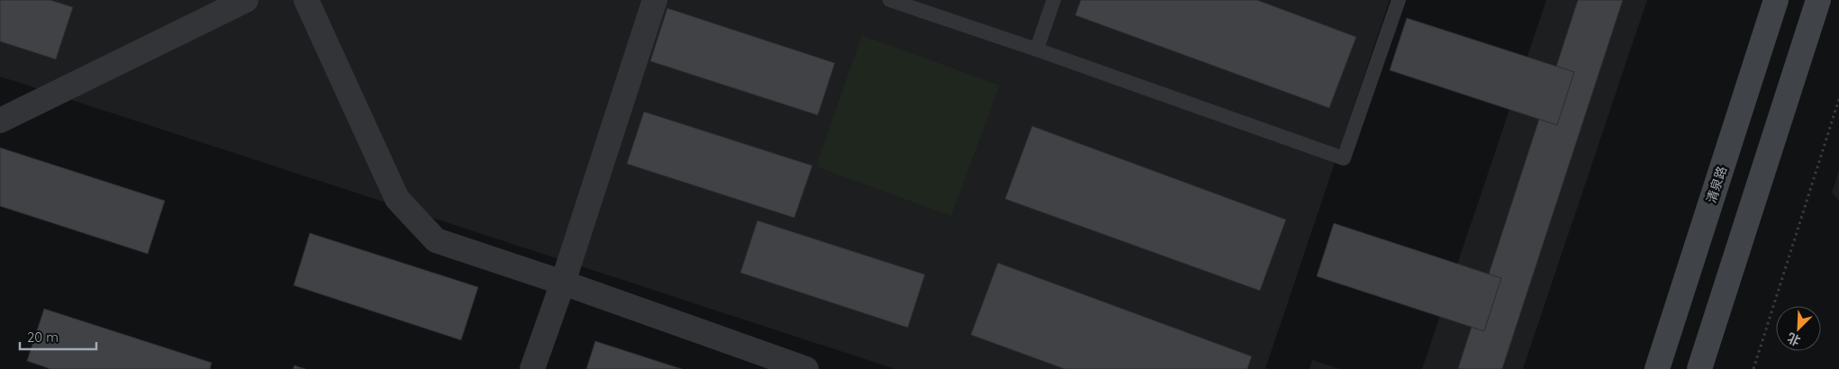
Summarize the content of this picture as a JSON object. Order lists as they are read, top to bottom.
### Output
{
  "streets": {
    "main road": ["清泉路"]
  },
  "scale_bar": "20 m",
  "north": "bottom left"
}
